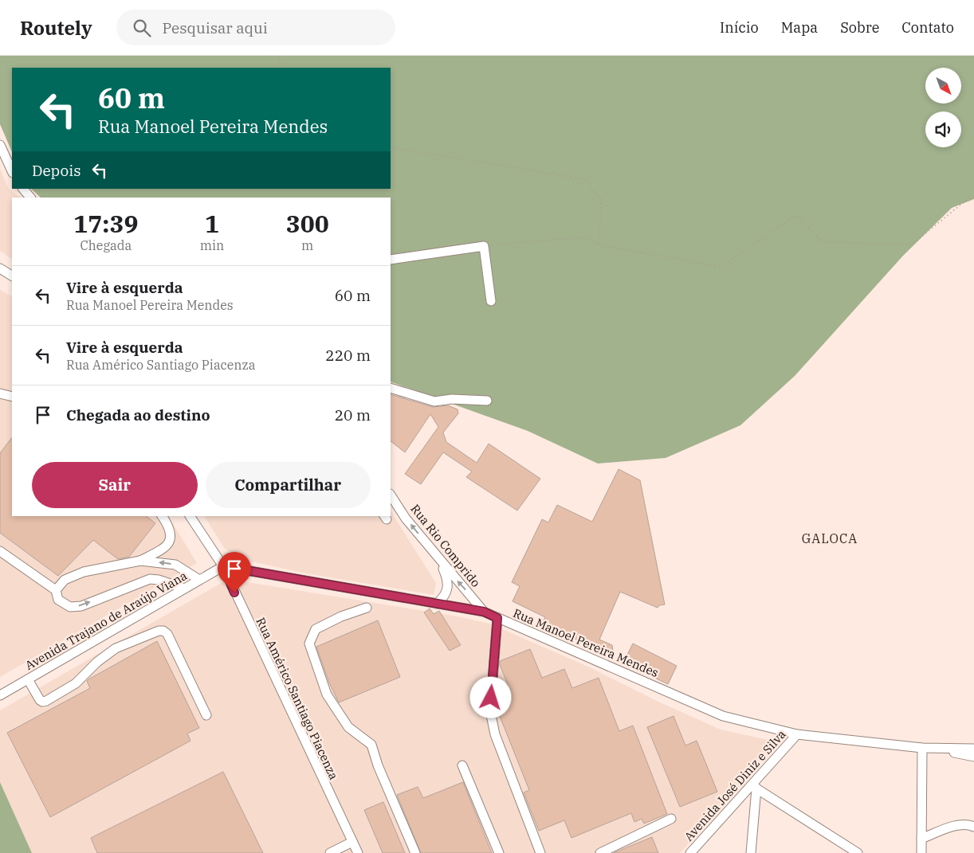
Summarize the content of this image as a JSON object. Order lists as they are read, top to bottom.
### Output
{
  "streets": {
    "street": [
      "Rua Rio Comprido",
      "Avenida Trajano de Araújo Viana",
      "Rua Manoel Pereira Mendes",
      "Rua Américo Santiago Piacenza",
      "Avenida José Diniz e Silva"
    ]
  },
  "crossings": [
    ["Rua Rio Comprido", "Rua Manoel Pereira Mendes"],
    ["Avenida Trajano de Araújo Viana", "Rua Manoel Pereira Mendes"],
    ["Avenida Trajano de Araújo Viana", "Rua Américo Santiago Piacenza"],
    ["Rua Manoel Pereira Mendes", "Rua Américo Santiago Piacenza"],
    ["Rua Manoel Pereira Mendes", "Avenida José Diniz e Silva"]
  ],
  "one_way": ["Rua Rio Comprido"],
  "districts": ["GALOCA"],
  "north": "bottom right",
  "page": {
    "header": "Routely",
    "search": "Pesquisar aqui",
    "nav": [
      "Início",
      "Mapa",
      "Sobre",
      "Contato"
    ],
    "turn": ["60 m", "Rua Manoel Pereira Mendes"],
    "then": "Depois",
    "eta": [
      "17:39",
      "Chegada",
      "1",
      "min",
      "300",
      "m"
    ],
    "list": [
      {
        "name": "Vire à esquerda",
        "note": "Rua Manoel Pereira Mendes",
        "value": "60 m"
      },
      {
        "name": "Vire à esquerda",
        "note": "Rua Américo Santiago Piacenza",
        "value": "220 m"
      },
      {
        "name": "Chegada ao destino",
        "value": "20 m"
      }
    ],
    "buttons": ["Sair", "Compartilhar"]
  }
}
